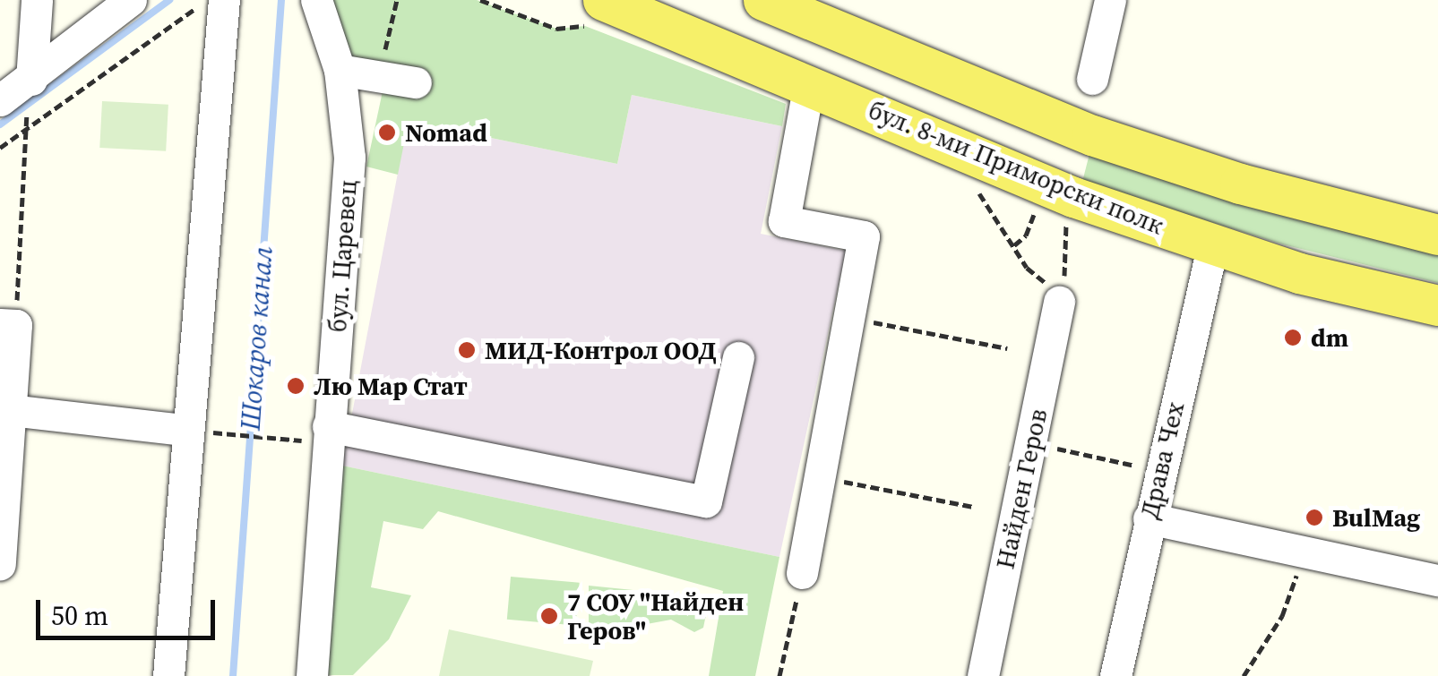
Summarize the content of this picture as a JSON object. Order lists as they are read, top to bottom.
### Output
{
  "streets": {
    "main road": ["бул. 8-ми Приморски полк"],
    "street": ["бул. Царевец", "Драва Чех", "Найден Геров"]
  },
  "crossings": [
    ["бул. 8-ми Приморски полк", "Драва Чех"]
  ],
  "water": ["Шокаров канал"],
  "places": [
    "Nomad",
    "dm",
    "МИД-Контрол ООД",
    "Лю Мар Стат",
    "BulMag",
    "7 СОУ \"Найден Геров\""
  ],
  "scale_bar": "50 m"
}
